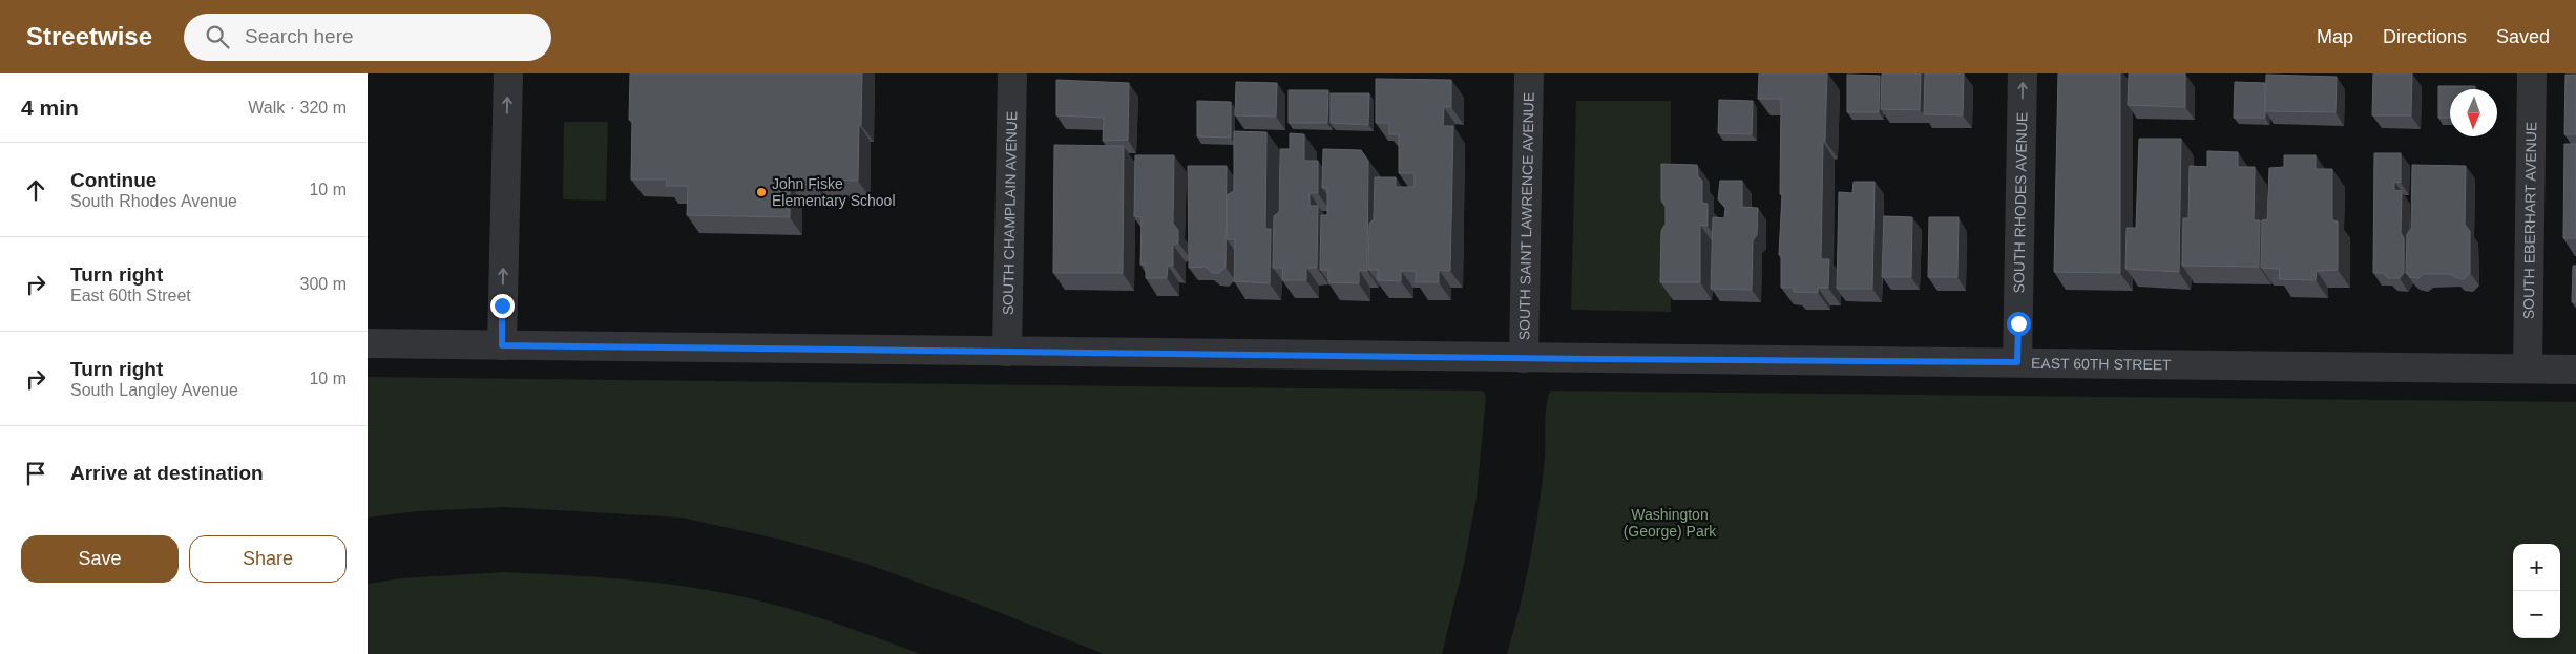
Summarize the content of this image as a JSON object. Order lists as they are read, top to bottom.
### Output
{
  "streets": {
    "street": [
      "SOUTH RHODES AVENUE",
      "SOUTH CHAMPLAIN AVENUE",
      "SOUTH SAINT LAWRENCE AVENUE",
      "SOUTH EBERHART AVENUE",
      "EAST 60TH STREET"
    ]
  },
  "crossings": [
    ["SOUTH RHODES AVENUE", "EAST 60TH STREET"],
    ["SOUTH CHAMPLAIN AVENUE", "EAST 60TH STREET"],
    ["SOUTH SAINT LAWRENCE AVENUE", "EAST 60TH STREET"],
    ["SOUTH EBERHART AVENUE", "EAST 60TH STREET"]
  ],
  "one_way": ["SOUTH RHODES AVENUE"],
  "parks": ["Washington (George) Park"],
  "places": ["John Fiske Elementary School"],
  "north": "bottom",
  "page": {
    "header": "Streetwise",
    "search": "Search here",
    "nav": ["Map", "Directions", "Saved"],
    "heading": ["4 min", "Walk · 320 m"],
    "list": [
      ["Continue", "South Rhodes Avenue", "10 m"],
      ["Turn right", "East 60th Street", "300 m"],
      ["Turn right", "South Langley Avenue", "10 m"],
      "Arrive at destination"
    ],
    "buttons": ["Save", "Share"],
    "map_buttons": ["+", "−"]
  }
}
